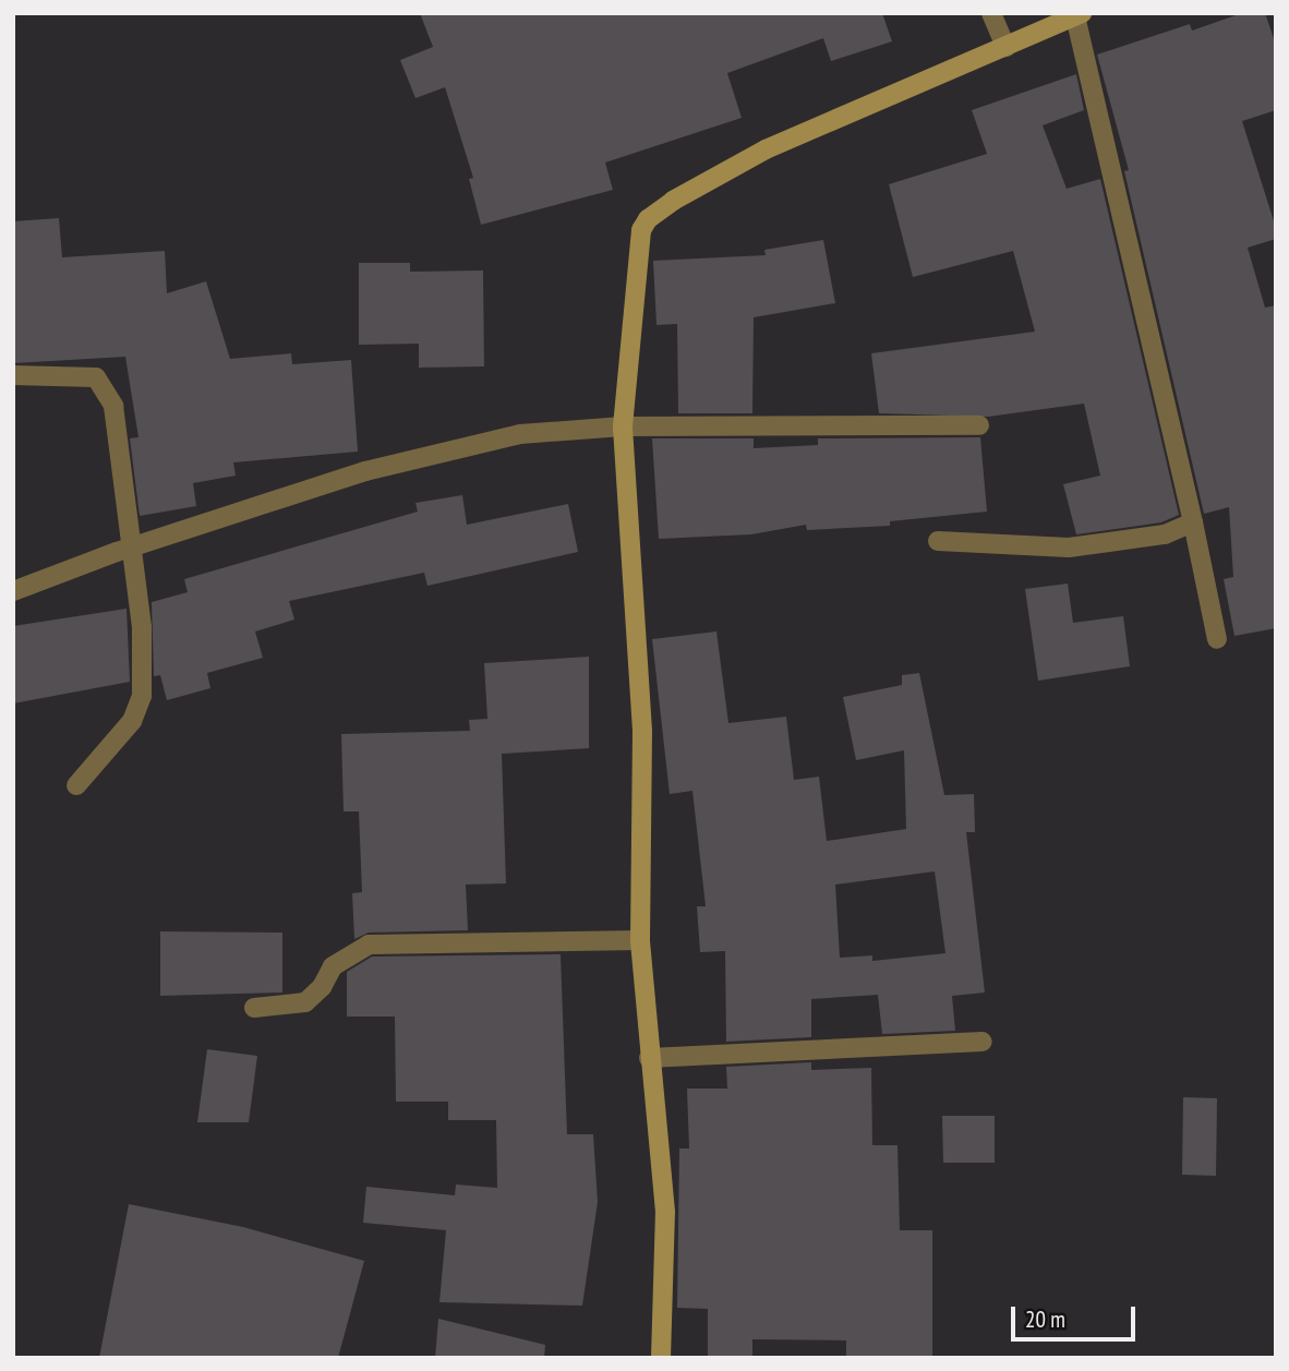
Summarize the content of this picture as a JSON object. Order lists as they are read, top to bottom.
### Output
{
  "scale_bar": "20 m"
}
